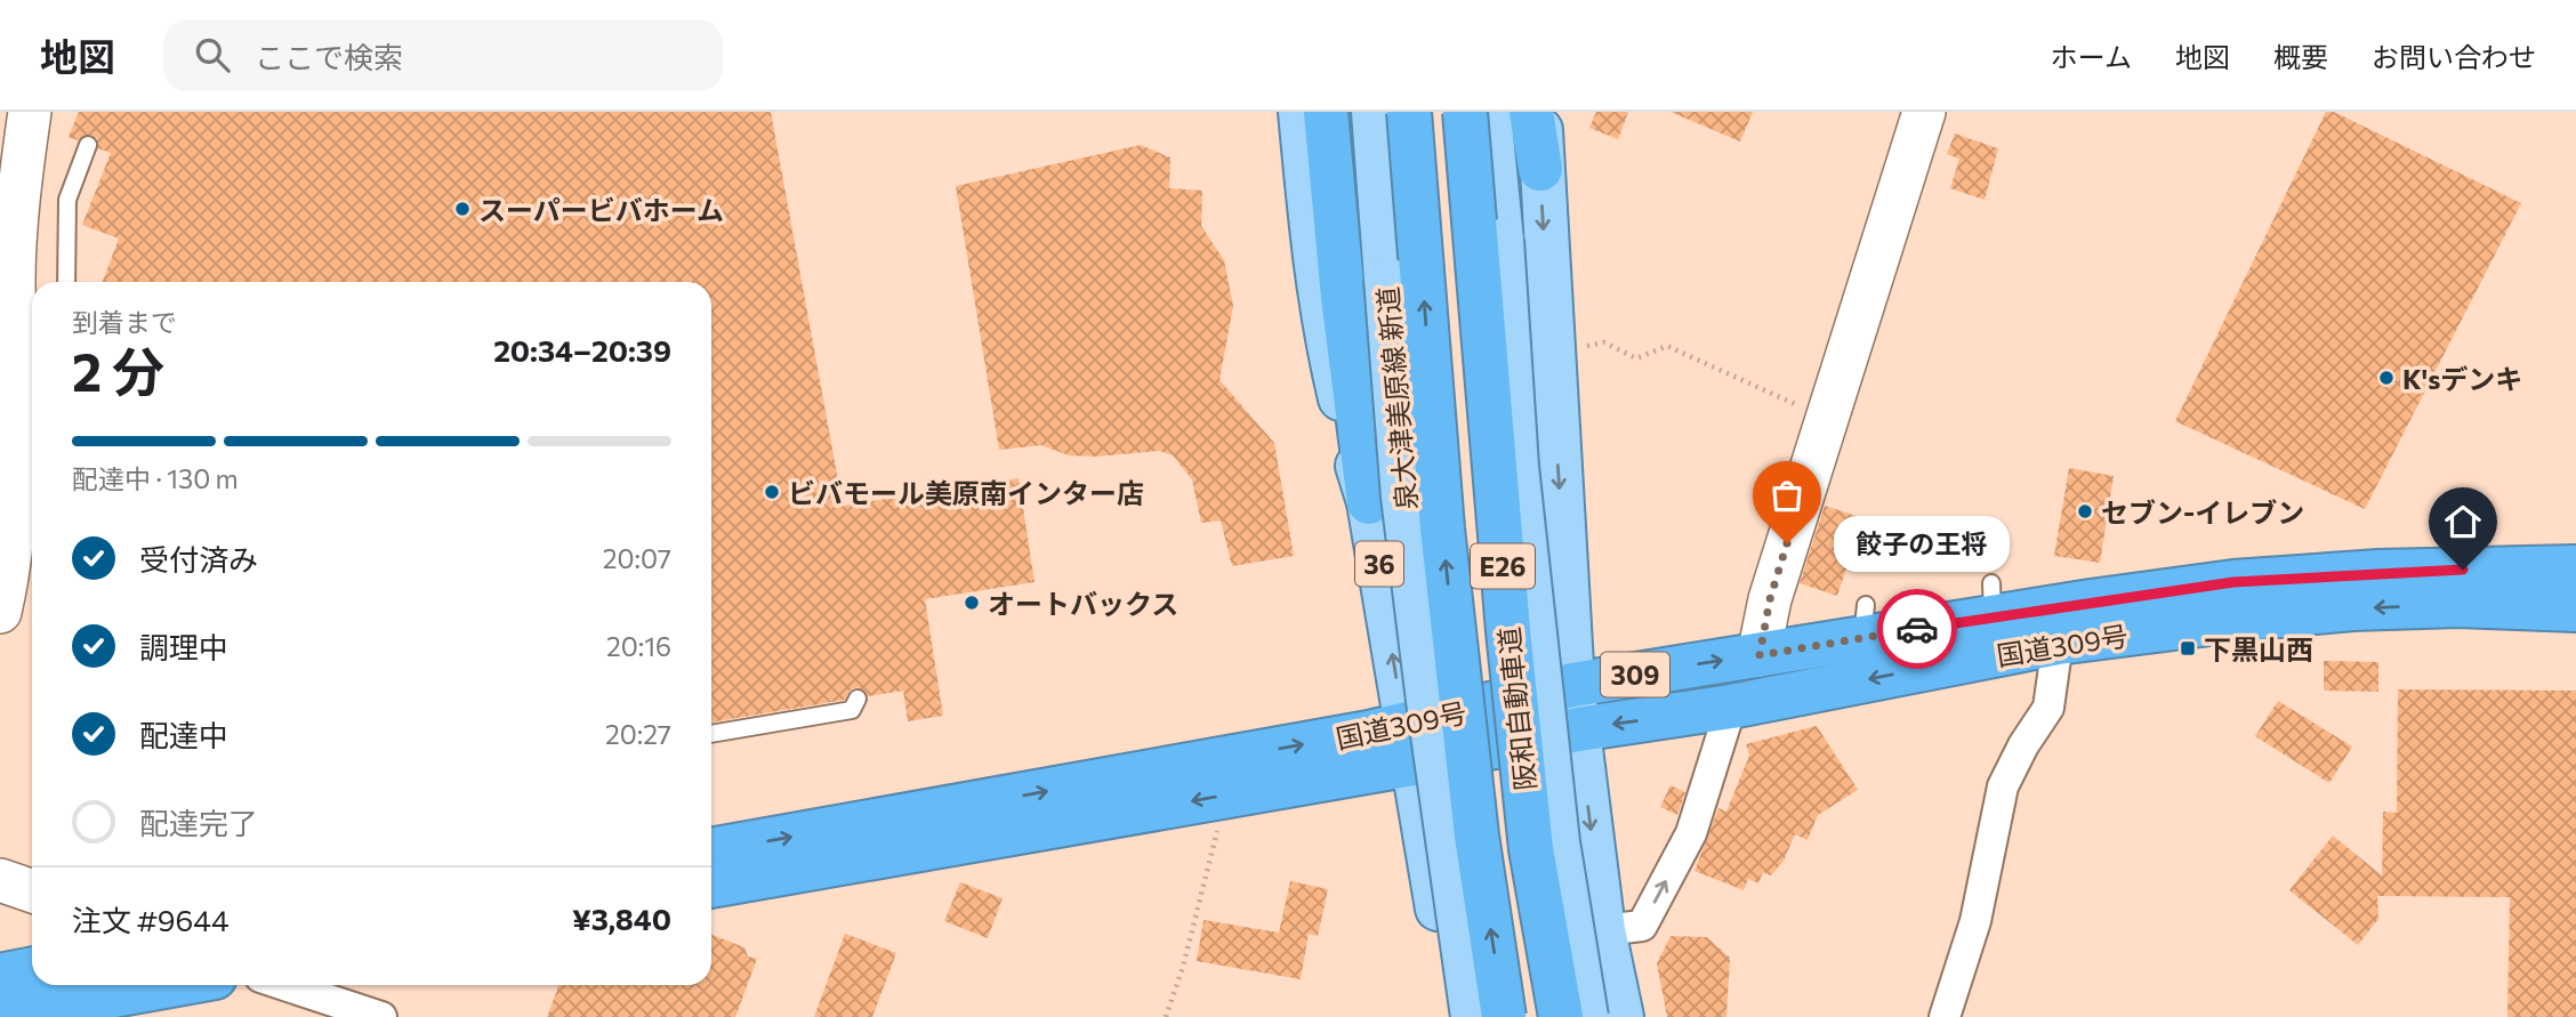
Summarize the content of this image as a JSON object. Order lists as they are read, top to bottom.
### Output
{
  "streets": {
    "highway": [
      "E26",
      "国道309号",
      "309",
      "阪和自動車道"
    ],
    "main road": ["泉大津美原線 新道", "36"]
  },
  "crossings": [
    ["泉大津美原線 新道", "36"],
    ["36", "国道309号"]
  ],
  "places": {
    "other": [
      "スーパービバホーム",
      "K'sデンキ",
      "ビバモール美原南インター店",
      "セブン-イレブン",
      "餃子の王将",
      "オートバックス"
    ],
    "transit": ["下黒山西"]
  },
  "page": {
    "header": "地図",
    "search": "ここで検索",
    "nav": [
      "ホーム",
      "地図",
      "概要",
      "お問い合わせ"
    ],
    "heading": ["2 分", "到着まで", "20:34–20:39"],
    "panel": ["注文 #9644", "¥3,840"],
    "bar": "配達中 · 130 m",
    "list": [
      ["受付済み", "20:07"],
      ["調理中", "20:16"],
      ["配達中", "20:27"],
      "配達完了"
    ],
    "bubble": "餃子の王将"
  }
}
